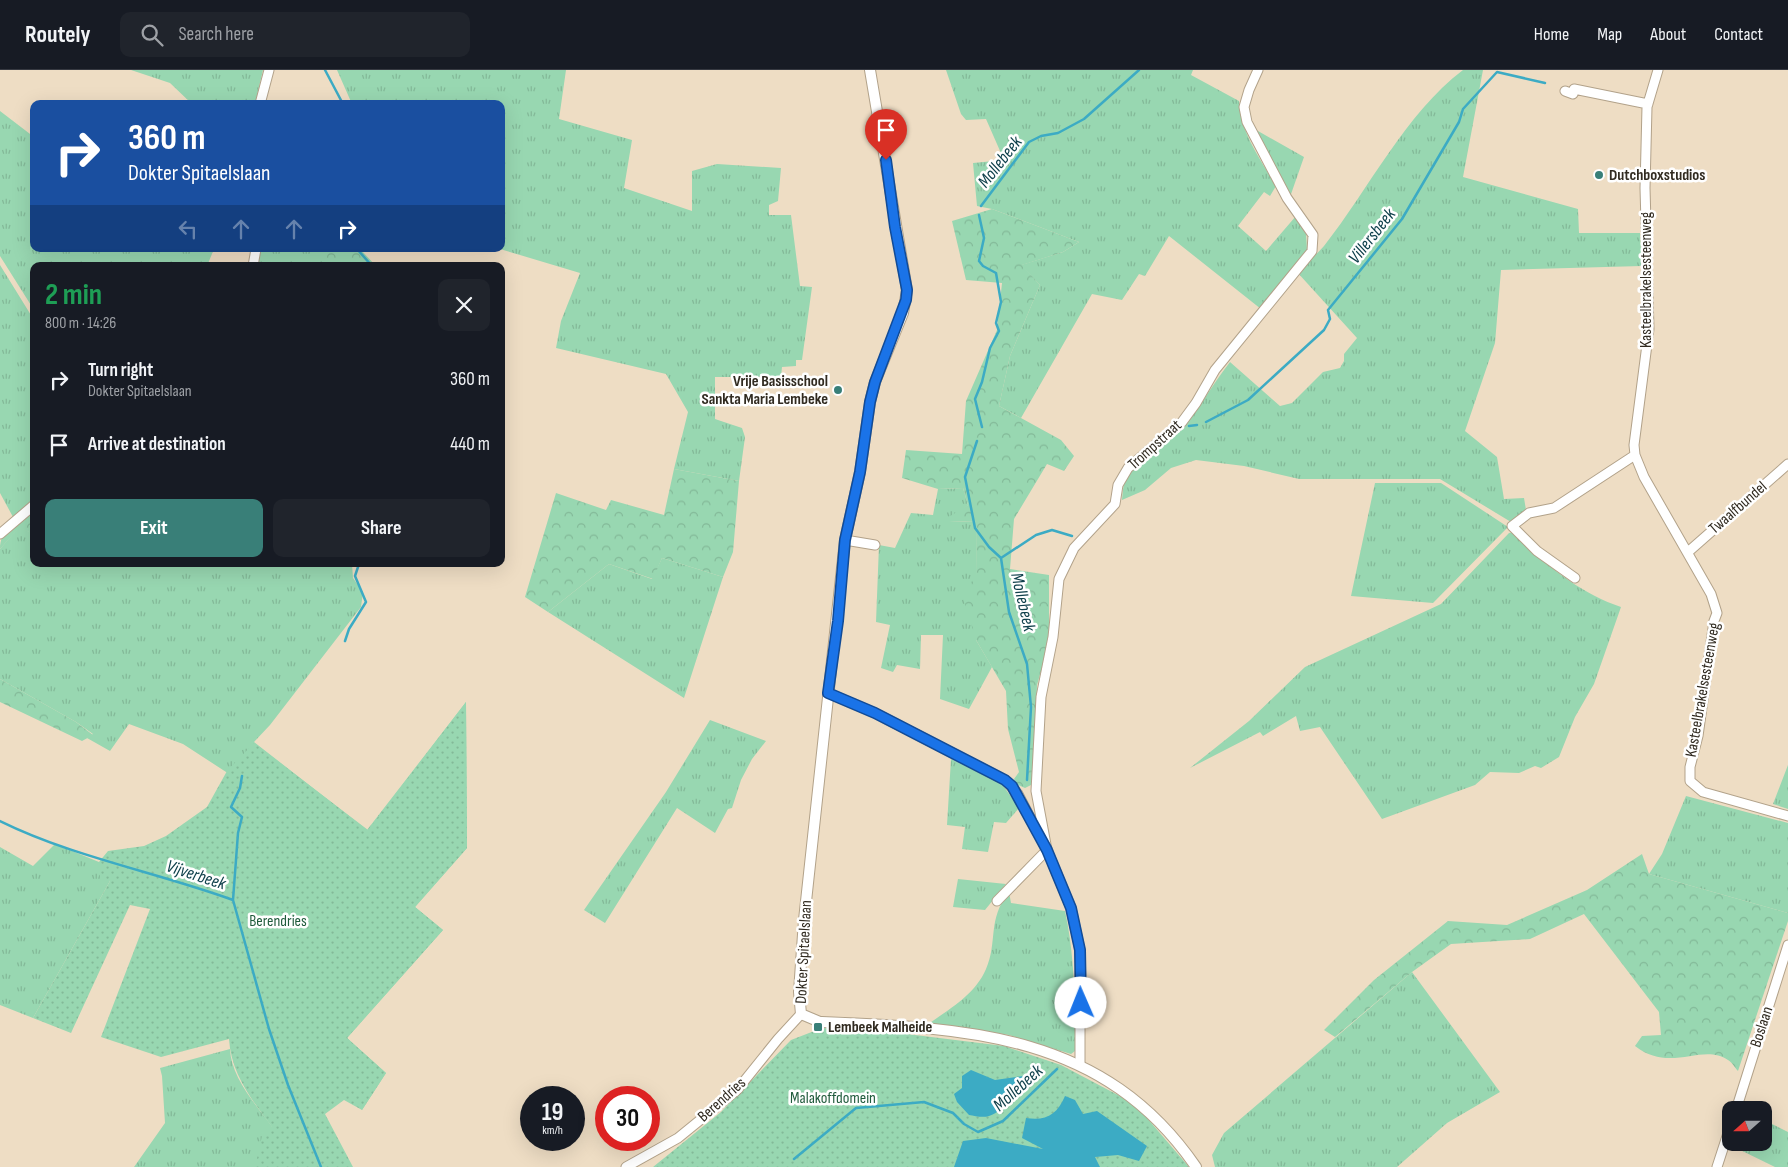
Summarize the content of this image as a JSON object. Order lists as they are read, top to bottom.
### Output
{
  "streets": {
    "street": [
      "Kasteelbrakelsesteenweg",
      "Trompstraat",
      "Twaalfbundel",
      "Dokter Spitaelslaan",
      "Boslaan",
      "Berendries"
    ]
  },
  "crossings": [
    ["Kasteelbrakelsesteenweg", "Twaalfbundel"],
    ["Dokter Spitaelslaan", "Berendries"]
  ],
  "water": ["Mollebeek", "Villersbeek", "Vijverbeek"],
  "parks": ["Berendries", "Malakoffdomein"],
  "places": {
    "other": ["Dutchboxstudios", "Vrije Basisschool Sankta Maria Lembeke"],
    "transit": ["Lembeek Malheide"]
  },
  "north": "left",
  "page": {
    "header": "Routely",
    "search": "Search here",
    "nav": [
      "Home",
      "Map",
      "About",
      "Contact"
    ],
    "turn": ["360 m", "Dokter Spitaelslaan"],
    "heading": ["2 min", "800 m · 14:26"],
    "list": [
      {
        "name": "Turn right",
        "note": "Dokter Spitaelslaan",
        "value": "360 m"
      },
      {
        "name": "Arrive at destination",
        "value": "440 m"
      }
    ],
    "buttons": ["Exit", "Share"],
    "speed": "19 km/h",
    "limit": "30"
  }
}
